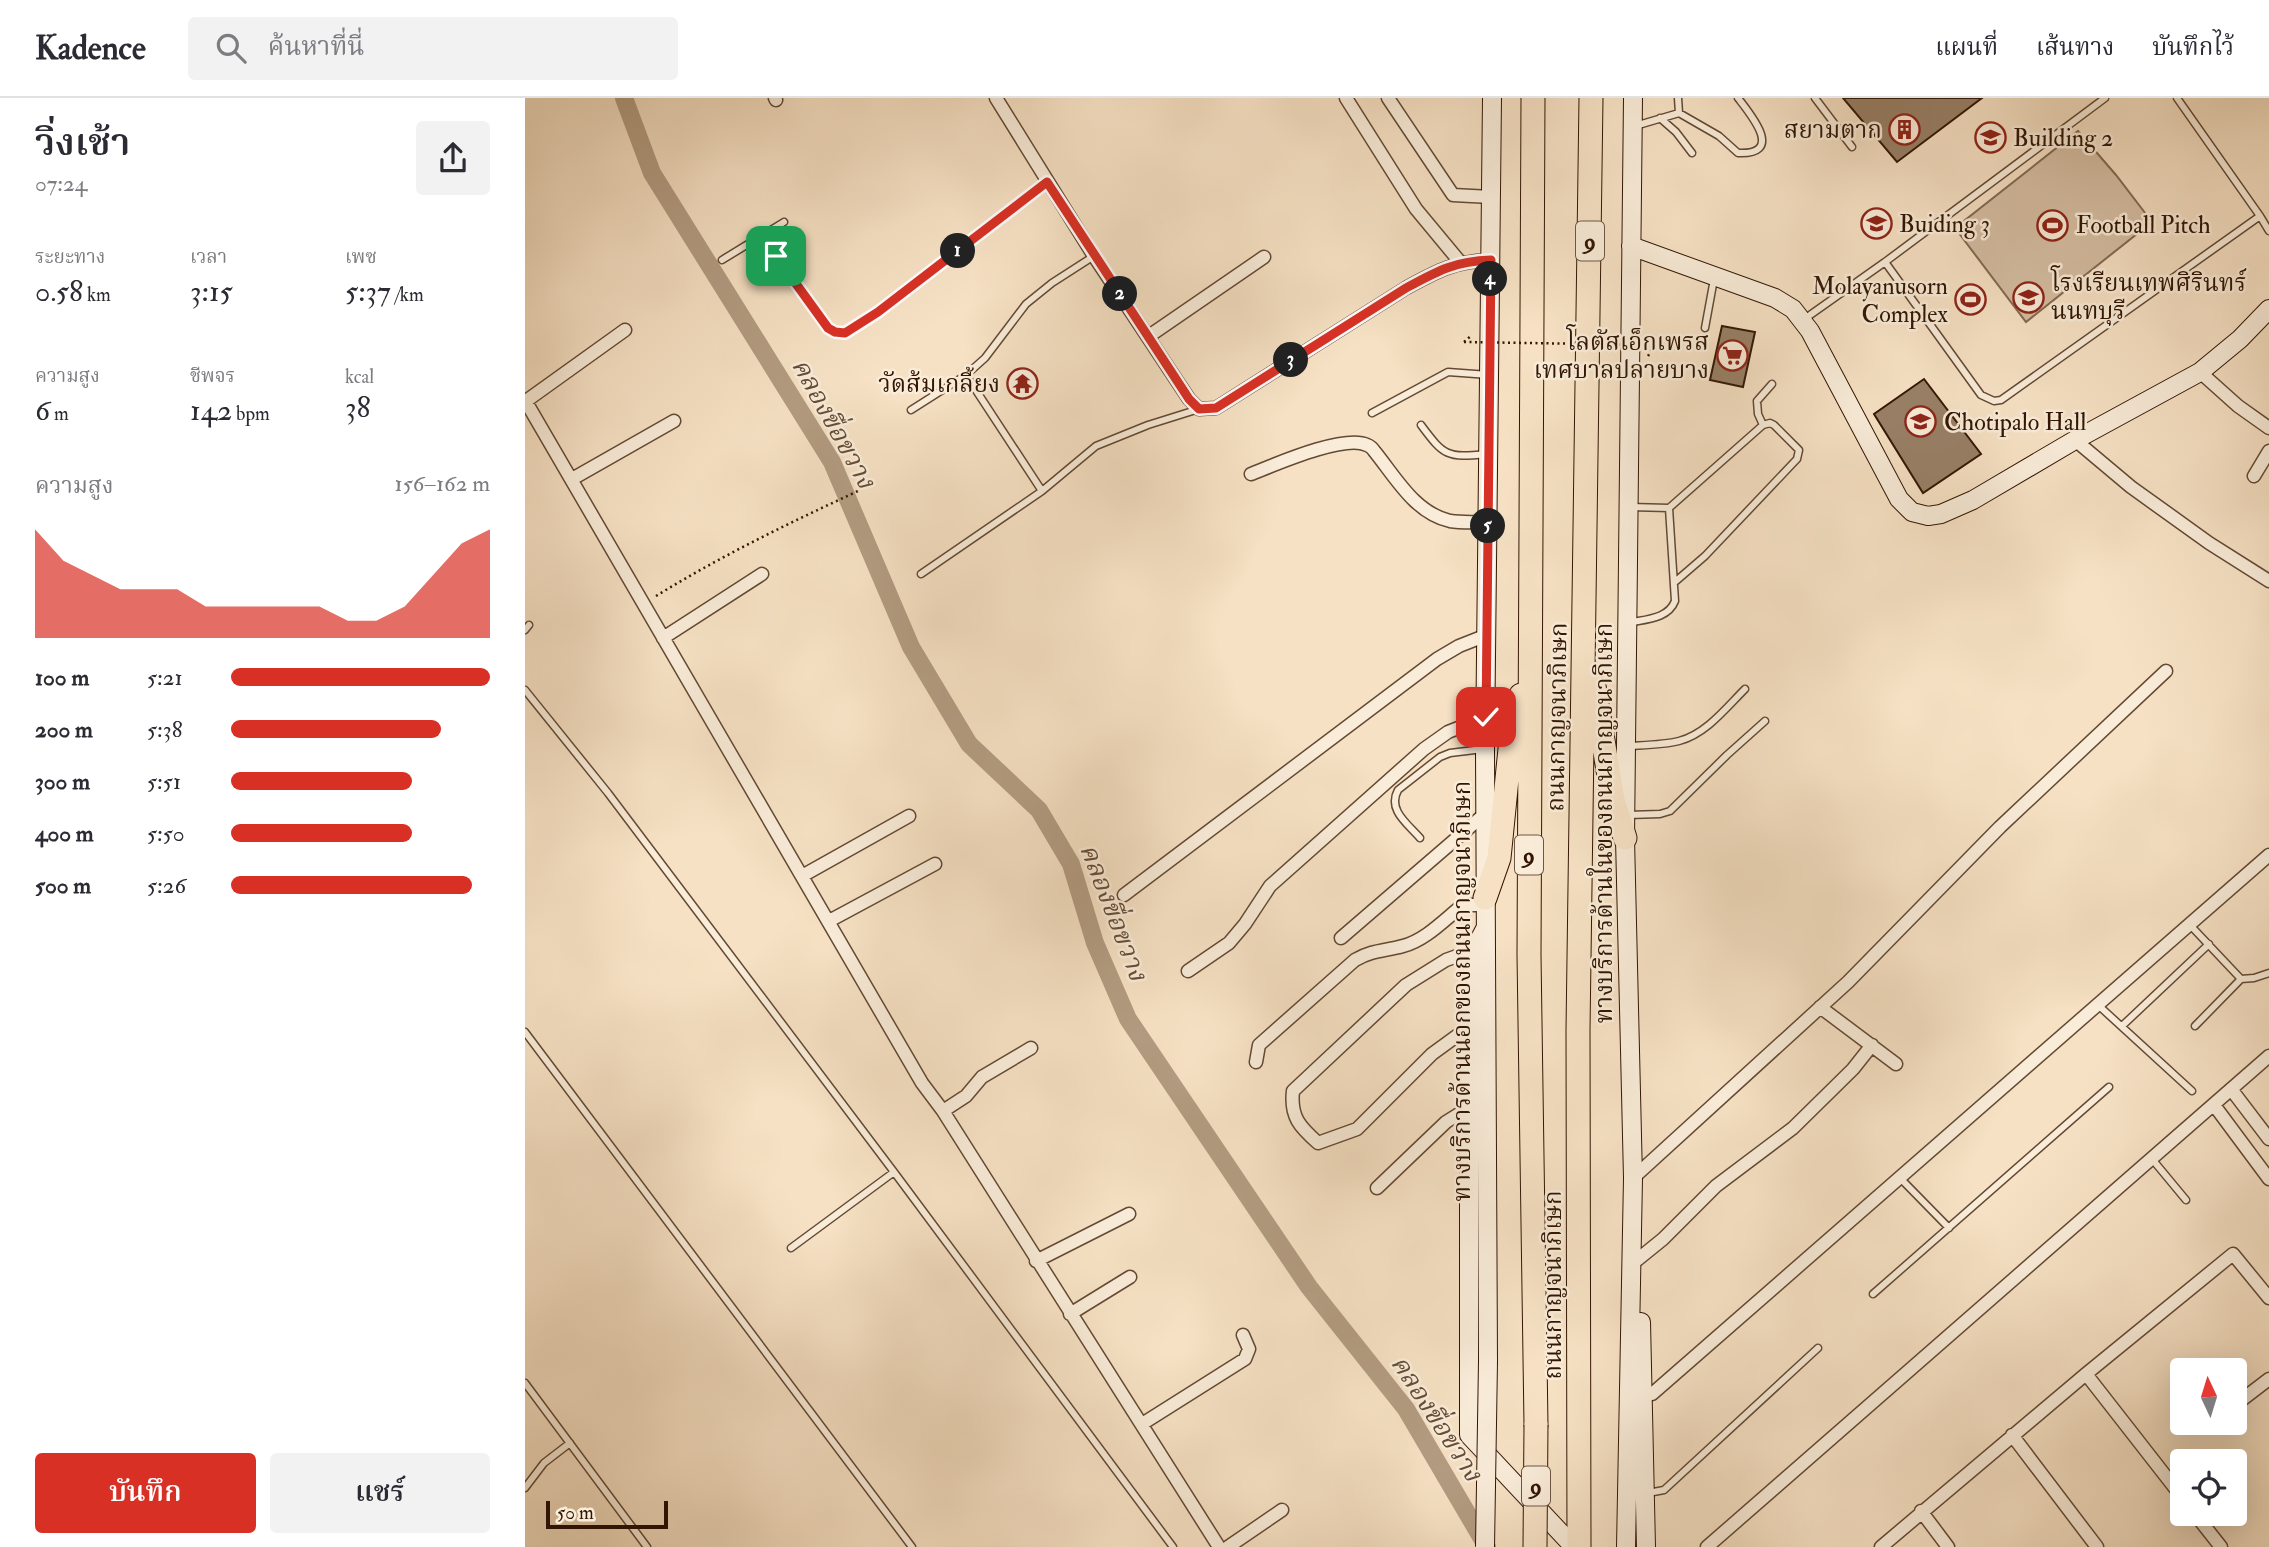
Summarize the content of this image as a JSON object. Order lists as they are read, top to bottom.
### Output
{
  "streets": {
    "highway": ["9", "ถนนกาญจนาภิเษก"],
    "main road": ["ทางบริการด้านในของถนนกาญจนาภิเษก", "ทางบริการด้านนอกของถนนกาญจนาภิเษก"]
  },
  "water": ["คลองขื่อขวาง"],
  "places": {
    "building": ["สยามตาก"],
    "school or university": [
      "Building 2",
      "Buiding 3",
      "โรงเรียนเทพศิรินทร์ นนทบุรี",
      "Chotipalo Hall"
    ],
    "sports": ["Football Pitch", "Molayanusorn Complex"],
    "supermarket": ["โลตัสเอ็กเพรส เทศบาลปลายบาง"],
    "temple": ["วัดส้มเกลี้ยง"]
  },
  "scale_bar": "50 m",
  "north": "top",
  "page": {
    "header": "Kadence",
    "search": "ค้นหาที่นี่",
    "nav": ["แผนที่", "เส้นทาง", "บันทึกไว้"],
    "heading": ["วิ่งเช้า", "07:24"],
    "stats": [
      ["ระยะทาง", "0.58 km"],
      ["เวลา", "3:15"],
      ["เพซ", "5:37 /km"],
      ["ความสูง", "6 m"],
      ["ชีพจร", "142 bpm"],
      ["kcal", "38"]
    ],
    "pins": [
      "1",
      "4",
      "2",
      "3",
      "5"
    ],
    "chart": ["ความสูง", "156–162 m"],
    "list": [
      {
        "name": "100 m",
        "note": "5:21"
      },
      {
        "name": "200 m",
        "note": "5:38"
      },
      {
        "name": "300 m",
        "note": "5:51"
      },
      {
        "name": "400 m",
        "note": "5:50"
      },
      {
        "name": "500 m",
        "note": "5:26"
      }
    ],
    "buttons": ["บันทึก", "แชร์"],
    "scale": "50 m"
  }
}
